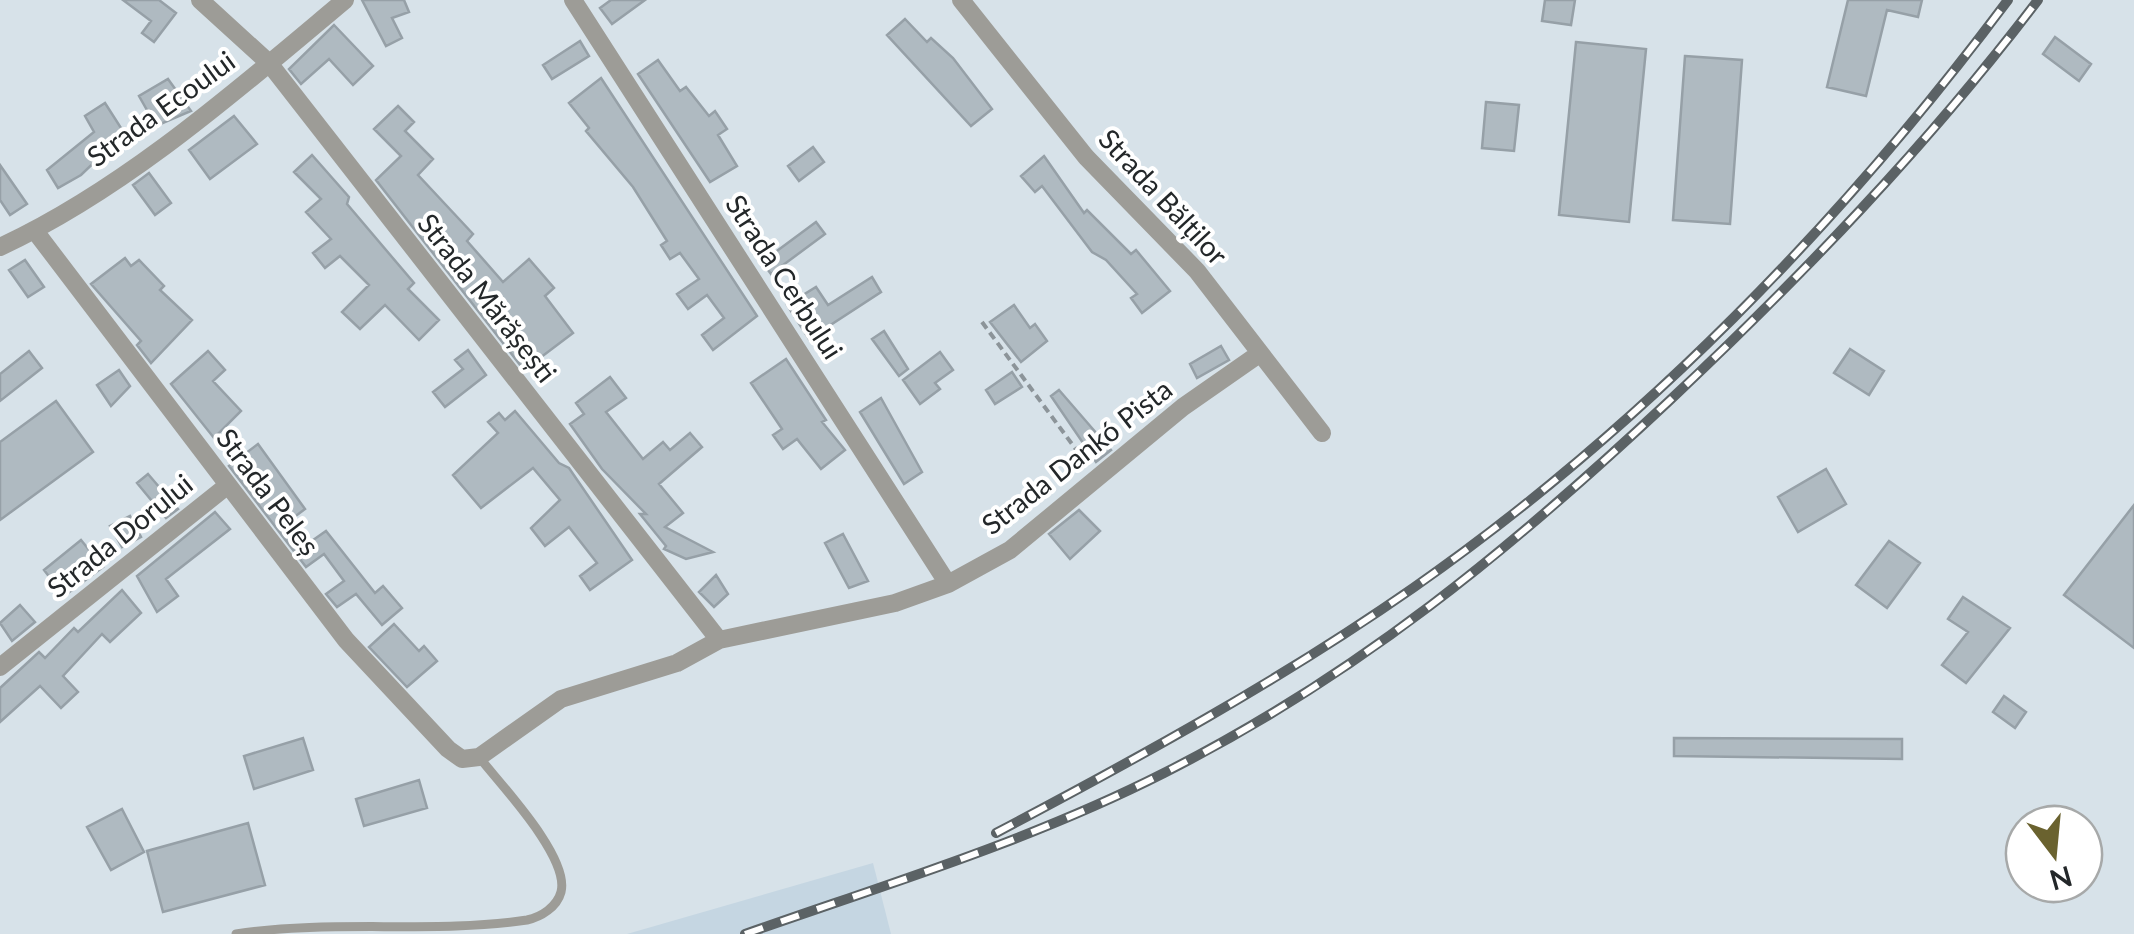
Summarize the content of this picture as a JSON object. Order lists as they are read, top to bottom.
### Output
{
  "streets": {
    "street": [
      "Strada Ecoului",
      "Strada Bălților",
      "Strada Cerbului",
      "Strada Mărășești",
      "Strada Dankó Pista",
      "Strada Peleș",
      "Strada Dorului"
    ]
  },
  "crossings": [
    ["Strada Ecoului", "Strada Mărășești"],
    ["Strada Ecoului", "Strada Peleș"],
    ["Strada Bălților", "Strada Dankó Pista"],
    ["Strada Cerbului", "Strada Dankó Pista"],
    ["Strada Mărășești", "Strada Dankó Pista"],
    ["Strada Dankó Pista", "Strada Peleș"],
    ["Strada Peleș", "Strada Dorului"]
  ],
  "north": "bottom"
}
